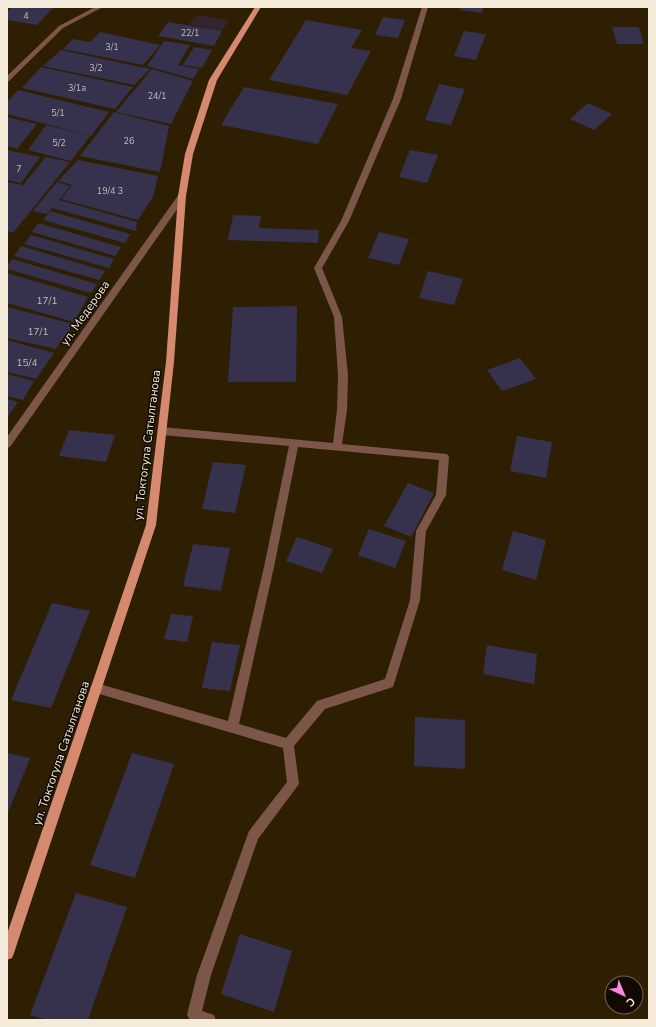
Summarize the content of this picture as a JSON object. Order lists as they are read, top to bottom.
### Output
{
  "streets": {
    "main road": ["ул. Токтогула Сатылганова"],
    "street": ["ул. Медерова"]
  },
  "crossings": [
    ["ул. Медерова", "ул. Токтогула Сатылганова"]
  ],
  "house_numbers": [
    "4",
    "22/1",
    "3/1",
    "3/2",
    "3/1а",
    "24/1",
    "5/1",
    "26",
    "5/2",
    "7",
    "19/4 3",
    "17/1",
    "17/1",
    "15/4"
  ],
  "north": "bottom right"
}
